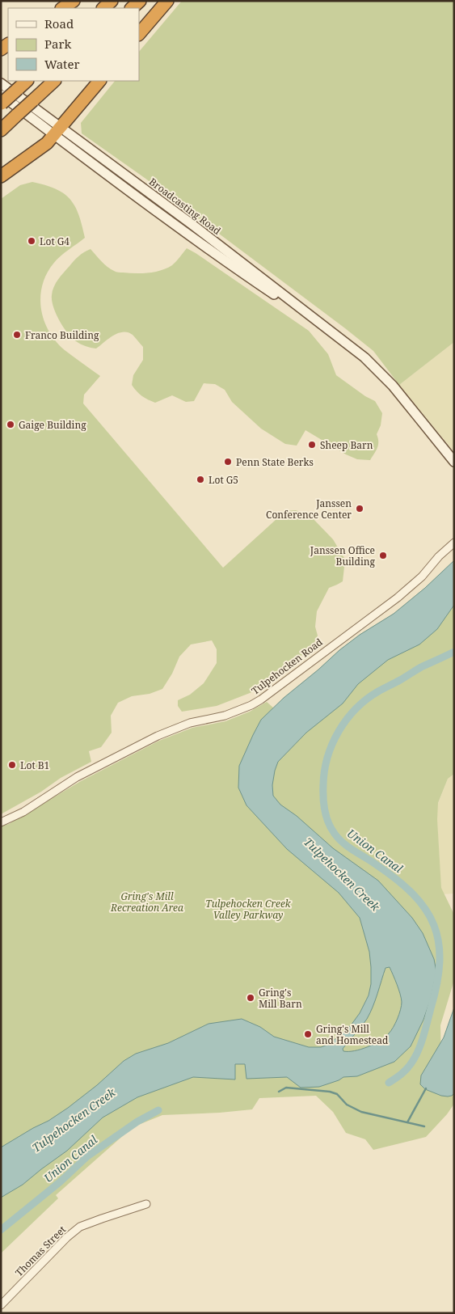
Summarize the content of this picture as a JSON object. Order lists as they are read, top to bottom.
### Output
{
  "streets": {
    "street": ["Broadcasting Road", "Tulpehocken Road", "Thomas Street"]
  },
  "water": ["Union Canal", "Tulpehocken Creek"],
  "parks": ["Gring's Mill Recreation Area", "Tulpehocken Creek Valley Parkway"],
  "places": [
    "Lot G4",
    "Franco Building",
    "Gaige Building",
    "Sheep Barn",
    "Penn State Berks",
    "Lot G5",
    "Janssen Conference Center",
    "Janssen Office Building",
    "Lot B1",
    "Gring's Mill Barn",
    "Gring's Mill and Homestead"
  ],
  "legend": ["Road", "Park", "Water"]
}
